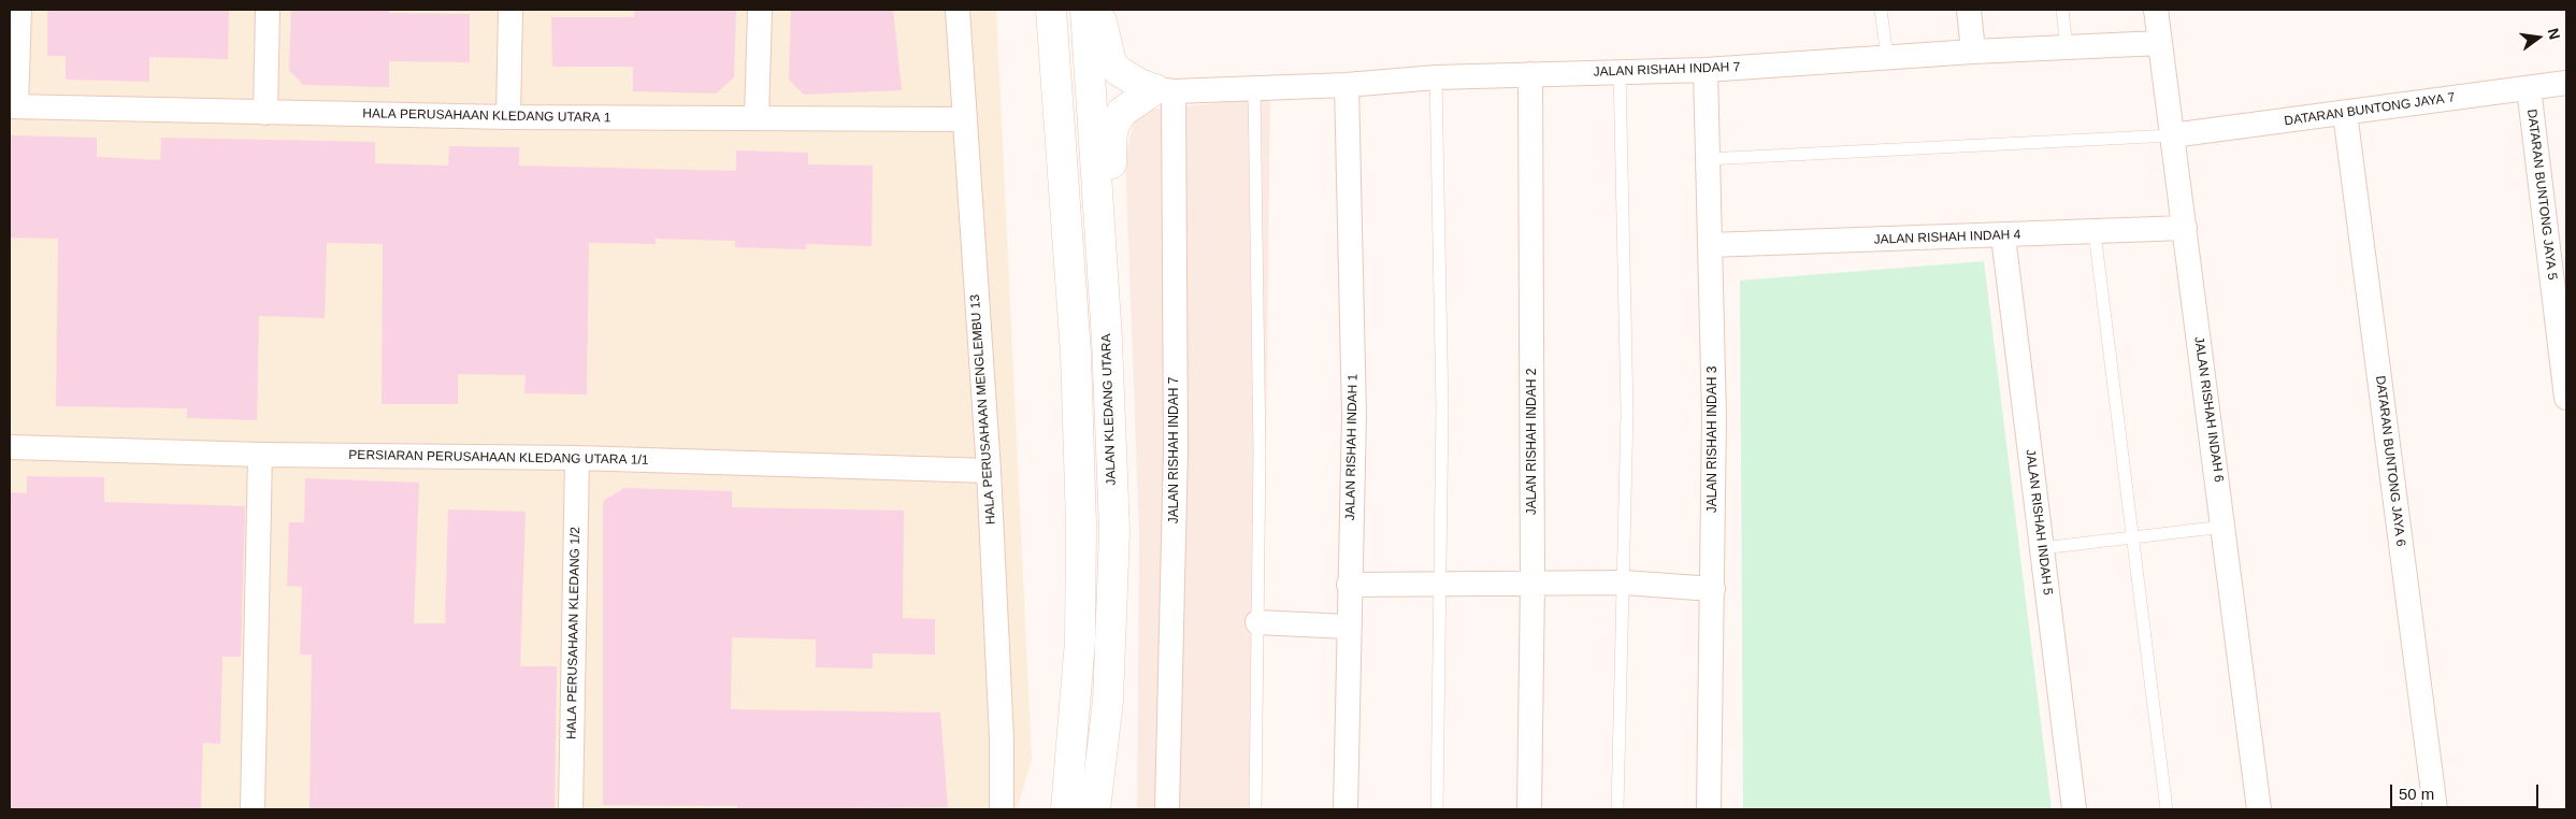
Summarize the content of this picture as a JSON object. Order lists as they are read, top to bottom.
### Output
{
  "streets": {
    "main road": ["JALAN KLEDANG UTARA"],
    "street": [
      "JALAN RISHAH INDAH 7",
      "DATARAN BUNTONG JAYA 7",
      "HALA PERUSAHAAN KLEDANG UTARA 1",
      "DATARAN BUNTONG JAYA 5",
      "JALAN RISHAH INDAH 4",
      "HALA PERUSAHAAN MENGLEMBU 13",
      "JALAN RISHAH INDAH 6",
      "JALAN RISHAH INDAH 3",
      "JALAN RISHAH INDAH 2",
      "JALAN RISHAH INDAH 1",
      "PERSIARAN PERUSAHAAN KLEDANG UTARA 1/1",
      "DATARAN BUNTONG JAYA 6",
      "JALAN RISHAH INDAH 5",
      "HALA PERUSAHAAN KLEDANG 1/2"
    ]
  },
  "crossings": [
    ["JALAN RISHAH INDAH 7", "JALAN RISHAH INDAH 6"],
    ["JALAN RISHAH INDAH 7", "JALAN RISHAH INDAH 3"],
    ["JALAN RISHAH INDAH 7", "JALAN RISHAH INDAH 2"],
    ["JALAN RISHAH INDAH 7", "JALAN RISHAH INDAH 1"],
    ["DATARAN BUNTONG JAYA 7", "DATARAN BUNTONG JAYA 5"],
    ["DATARAN BUNTONG JAYA 7", "JALAN RISHAH INDAH 6"],
    ["DATARAN BUNTONG JAYA 7", "DATARAN BUNTONG JAYA 6"],
    ["HALA PERUSAHAAN KLEDANG UTARA 1", "HALA PERUSAHAAN MENGLEMBU 13"],
    ["JALAN RISHAH INDAH 4", "JALAN RISHAH INDAH 6"],
    ["JALAN RISHAH INDAH 4", "JALAN RISHAH INDAH 3"],
    ["JALAN RISHAH INDAH 4", "JALAN RISHAH INDAH 5"],
    ["HALA PERUSAHAAN MENGLEMBU 13", "PERSIARAN PERUSAHAAN KLEDANG UTARA 1/1"],
    ["PERSIARAN PERUSAHAAN KLEDANG UTARA 1/1", "HALA PERUSAHAAN KLEDANG 1/2"]
  ],
  "scale_bar": "50 m",
  "north": "right"
}
